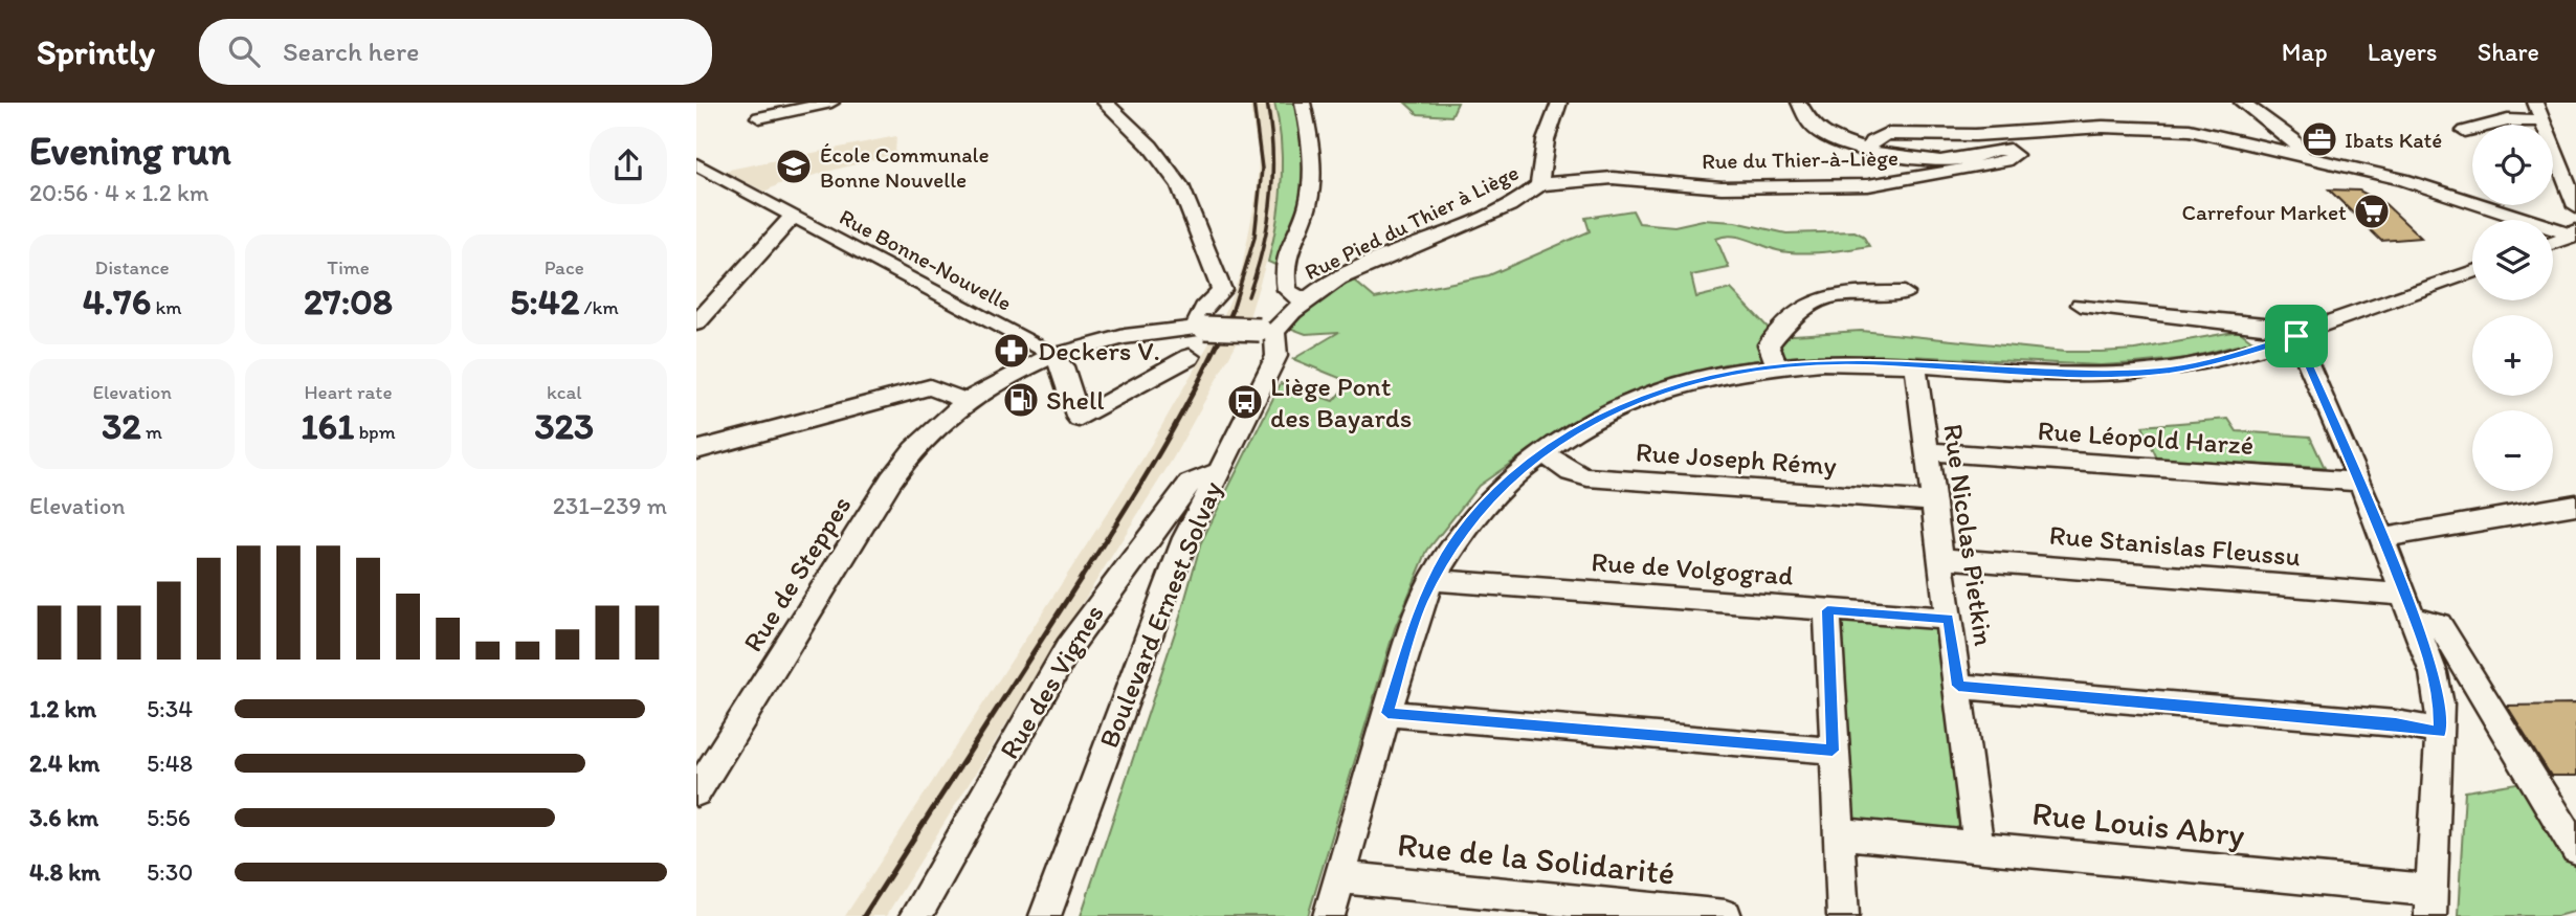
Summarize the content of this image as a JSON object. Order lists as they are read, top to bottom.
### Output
{
  "streets": {
    "street": [
      "Rue du Thier-à-Liège",
      "Rue Pied du Thier à Liège",
      "Rue Bonne-Nouvelle",
      "Rue Léopold Harzé",
      "Rue Joseph Rémy",
      "Rue Nicolas Pietkin",
      "Rue Stanislas Fleussu",
      "Rue de Volgograd",
      "Rue de Steppes",
      "Boulevard Ernest Solvay",
      "Rue des Vignes",
      "Rue Louis Abry",
      "Rue de la Solidarité"
    ]
  },
  "crossings": [
    ["Rue du Thier-à-Liège", "Rue Pied du Thier à Liège"],
    ["Rue Pied du Thier à Liège", "Rue de Steppes"],
    ["Rue Pied du Thier à Liège", "Boulevard Ernest Solvay"],
    ["Rue Bonne-Nouvelle", "Rue de Steppes"],
    ["Rue Léopold Harzé", "Rue Nicolas Pietkin"],
    ["Rue Joseph Rémy", "Rue Nicolas Pietkin"],
    ["Rue Nicolas Pietkin", "Rue Stanislas Fleussu"],
    ["Rue Nicolas Pietkin", "Rue de Volgograd"],
    ["Rue Nicolas Pietkin", "Rue Louis Abry"],
    ["Rue de Steppes", "Boulevard Ernest Solvay"],
    ["Boulevard Ernest Solvay", "Rue des Vignes"]
  ],
  "places": {
    "office": ["Ibats Katé"],
    "school or university": ["École Communale Bonne Nouvelle"],
    "supermarket": ["Carrefour Market"],
    "pharmacy": ["Deckers V."],
    "fuel station": ["Shell"],
    "bus stop": ["Liège Pont des Bayards"]
  },
  "page": {
    "header": "Sprintly",
    "search": "Search here",
    "nav": ["Map", "Layers", "Share"],
    "heading": ["Evening run", "20:56 · 4 × 1.2 km"],
    "map_buttons": ["+", "−"],
    "stats": [
      ["Distance", "4.76 km"],
      ["Time", "27:08"],
      ["Pace", "5:42 /km"],
      ["Elevation", "32 m"],
      ["Heart rate", "161 bpm"],
      ["kcal", "323"]
    ],
    "chart": ["Elevation", "231–239 m"],
    "list": [
      {
        "name": "1.2 km",
        "note": "5:34"
      },
      {
        "name": "2.4 km",
        "note": "5:48"
      },
      {
        "name": "3.6 km",
        "note": "5:56"
      },
      {
        "name": "4.8 km",
        "note": "5:30"
      }
    ]
  }
}
